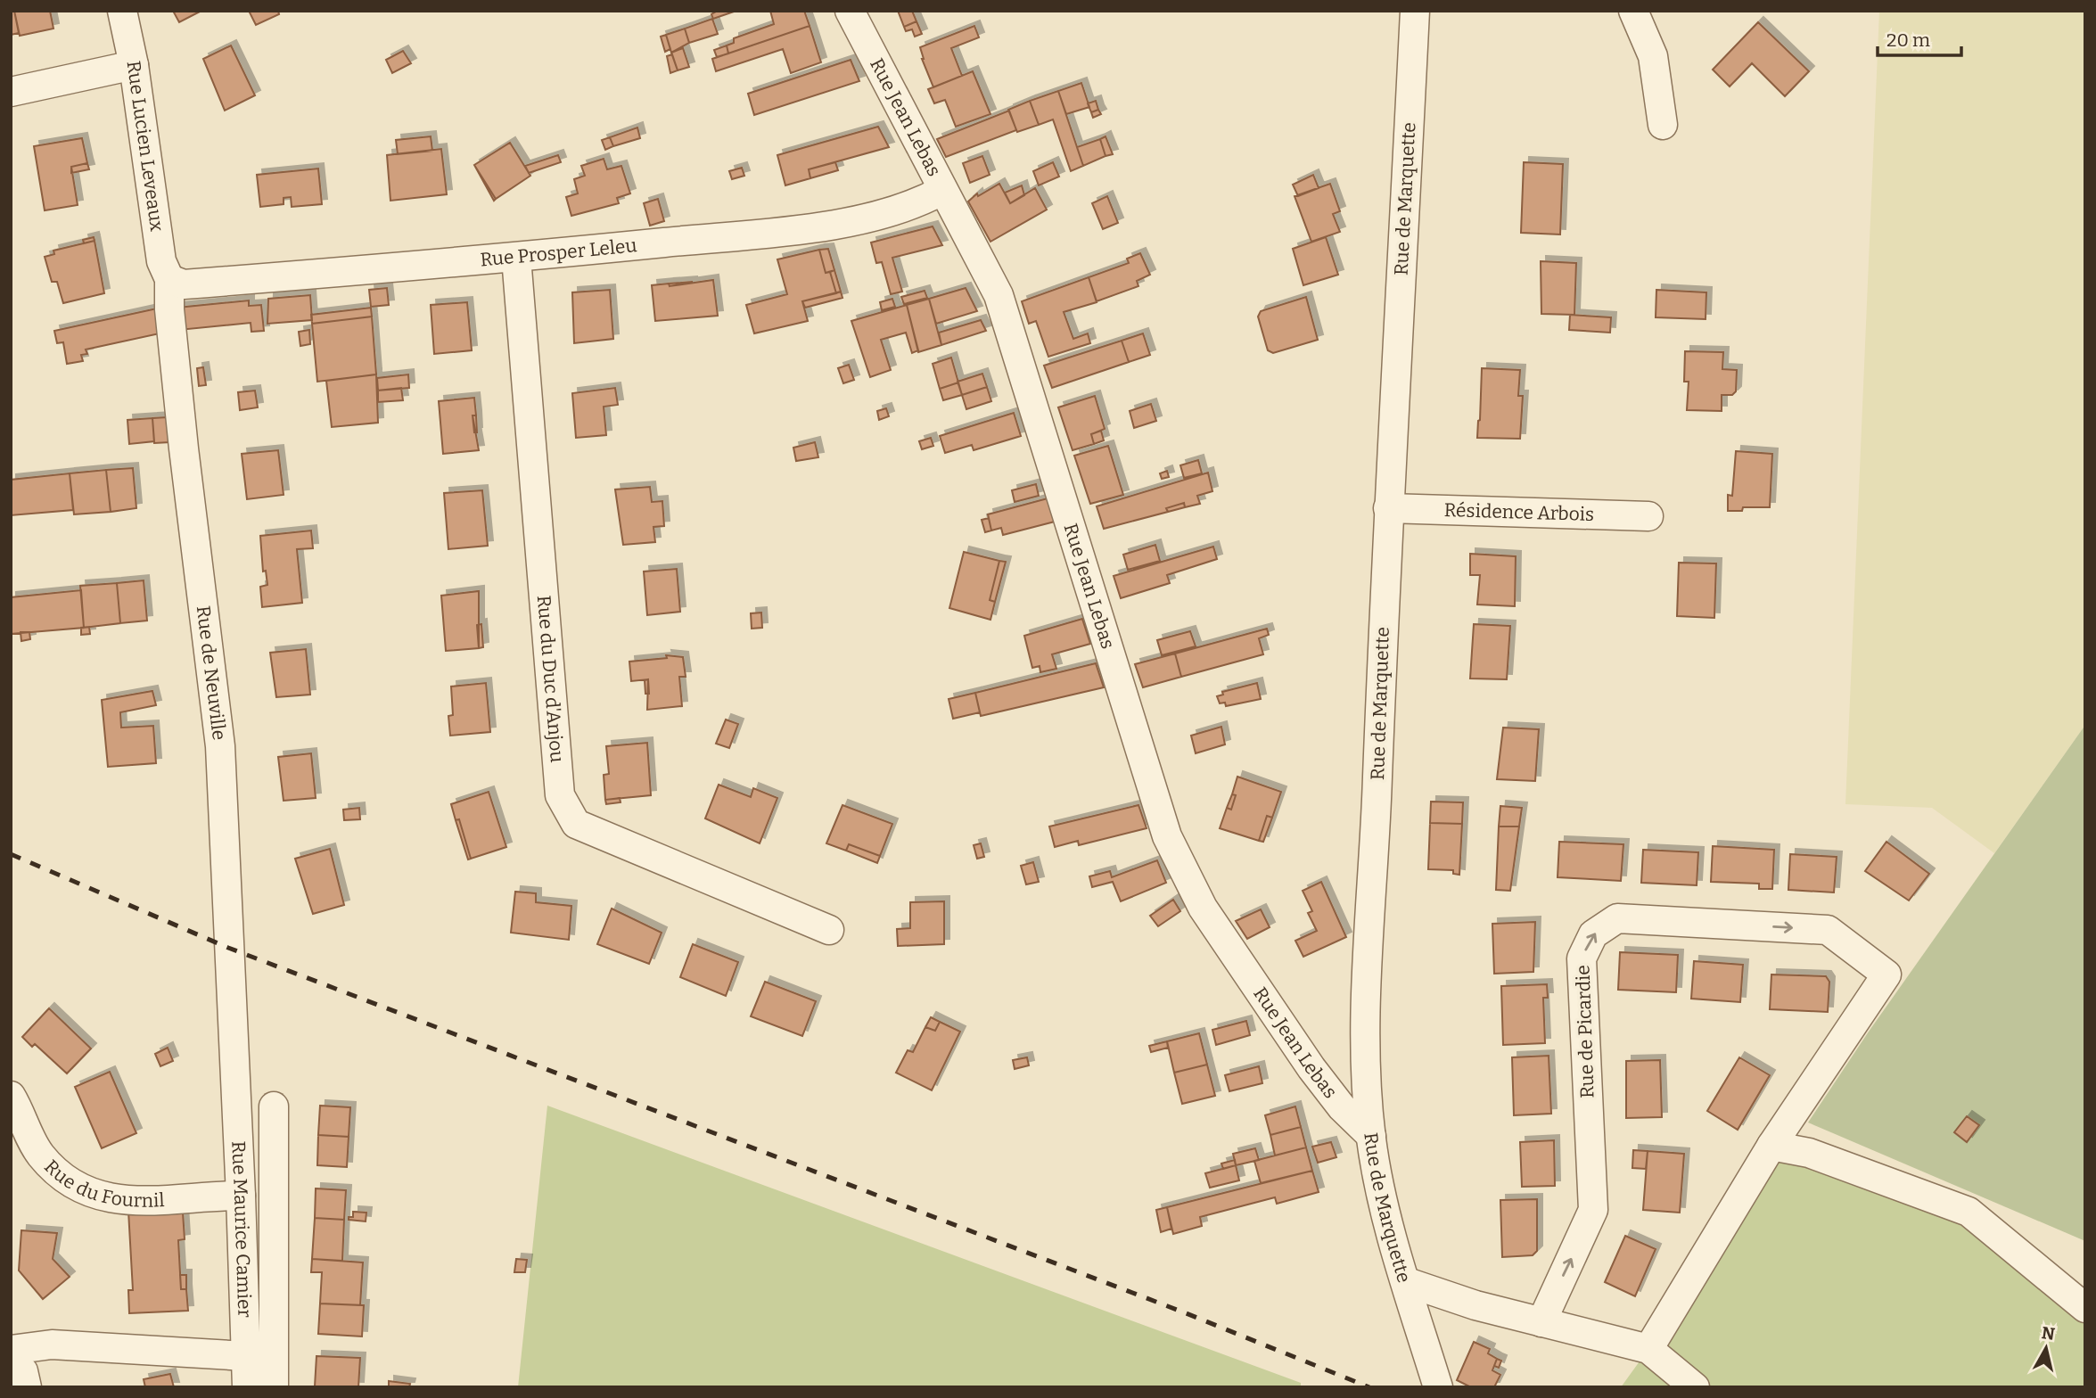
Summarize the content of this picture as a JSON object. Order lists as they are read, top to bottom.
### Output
{
  "streets": {
    "street": [
      "Rue Jean Lebas",
      "Rue Lucien Leveaux",
      "Rue de Marquette",
      "Rue Prosper Leleu",
      "Résidence Arbois",
      "Rue de Neuville",
      "Rue du Duc d'Anjou",
      "Rue de Picardie",
      "Rue du Fournil",
      "Rue Maurice Camier"
    ]
  },
  "crossings": [
    ["Rue Jean Lebas", "Rue de Marquette"],
    ["Rue Jean Lebas", "Rue Prosper Leleu"],
    ["Rue Lucien Leveaux", "Rue Prosper Leleu"],
    ["Rue Lucien Leveaux", "Rue de Neuville"],
    ["Rue de Marquette", "Résidence Arbois"],
    ["Rue Prosper Leleu", "Rue de Neuville"],
    ["Rue Prosper Leleu", "Rue du Duc d'Anjou"],
    ["Rue de Neuville", "Rue Maurice Camier"],
    ["Rue du Fournil", "Rue Maurice Camier"]
  ],
  "scale_bar": "20 m",
  "north": "top"
}
